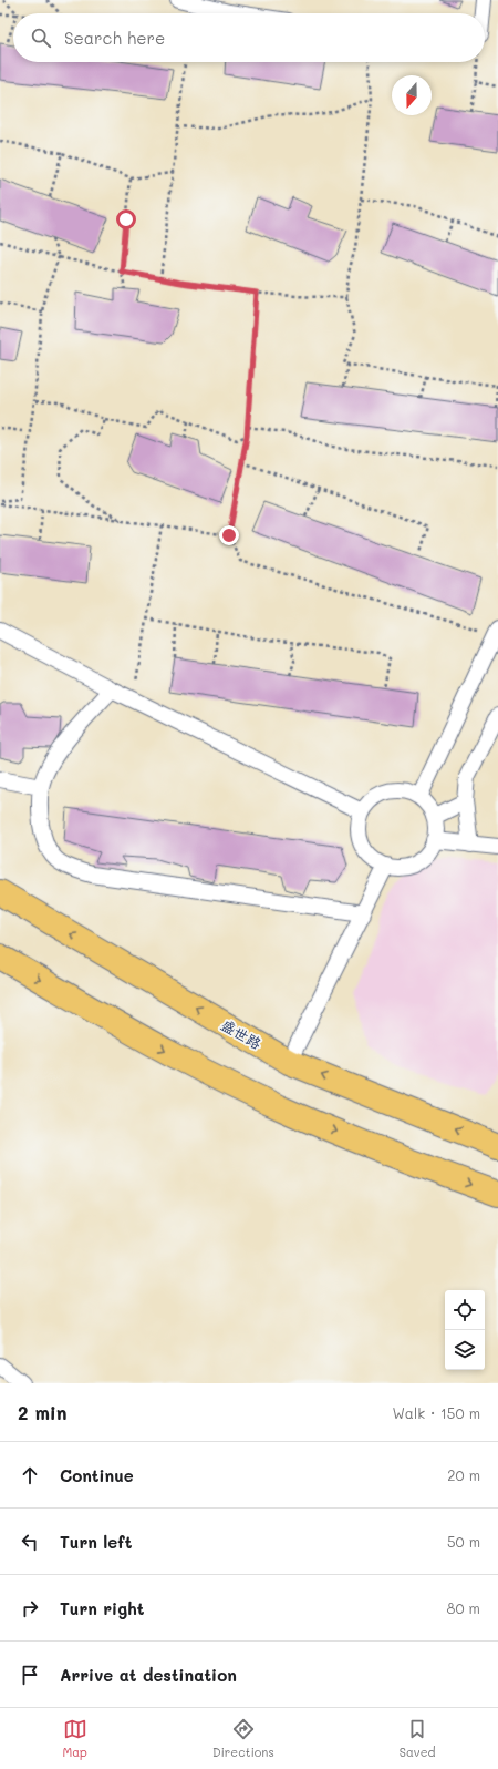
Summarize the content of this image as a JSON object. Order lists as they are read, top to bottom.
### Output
{
  "streets": {
    "main road": ["盛世路"]
  },
  "north": "bottom",
  "page": {
    "search": "Search here",
    "heading": ["2 min", "Walk · 150 m"],
    "list": [
      ["Continue", "20 m"],
      ["Turn left", "50 m"],
      ["Turn right", "80 m"],
      "Arrive at destination"
    ],
    "nav": ["Map", "Directions", "Saved"]
  }
}
